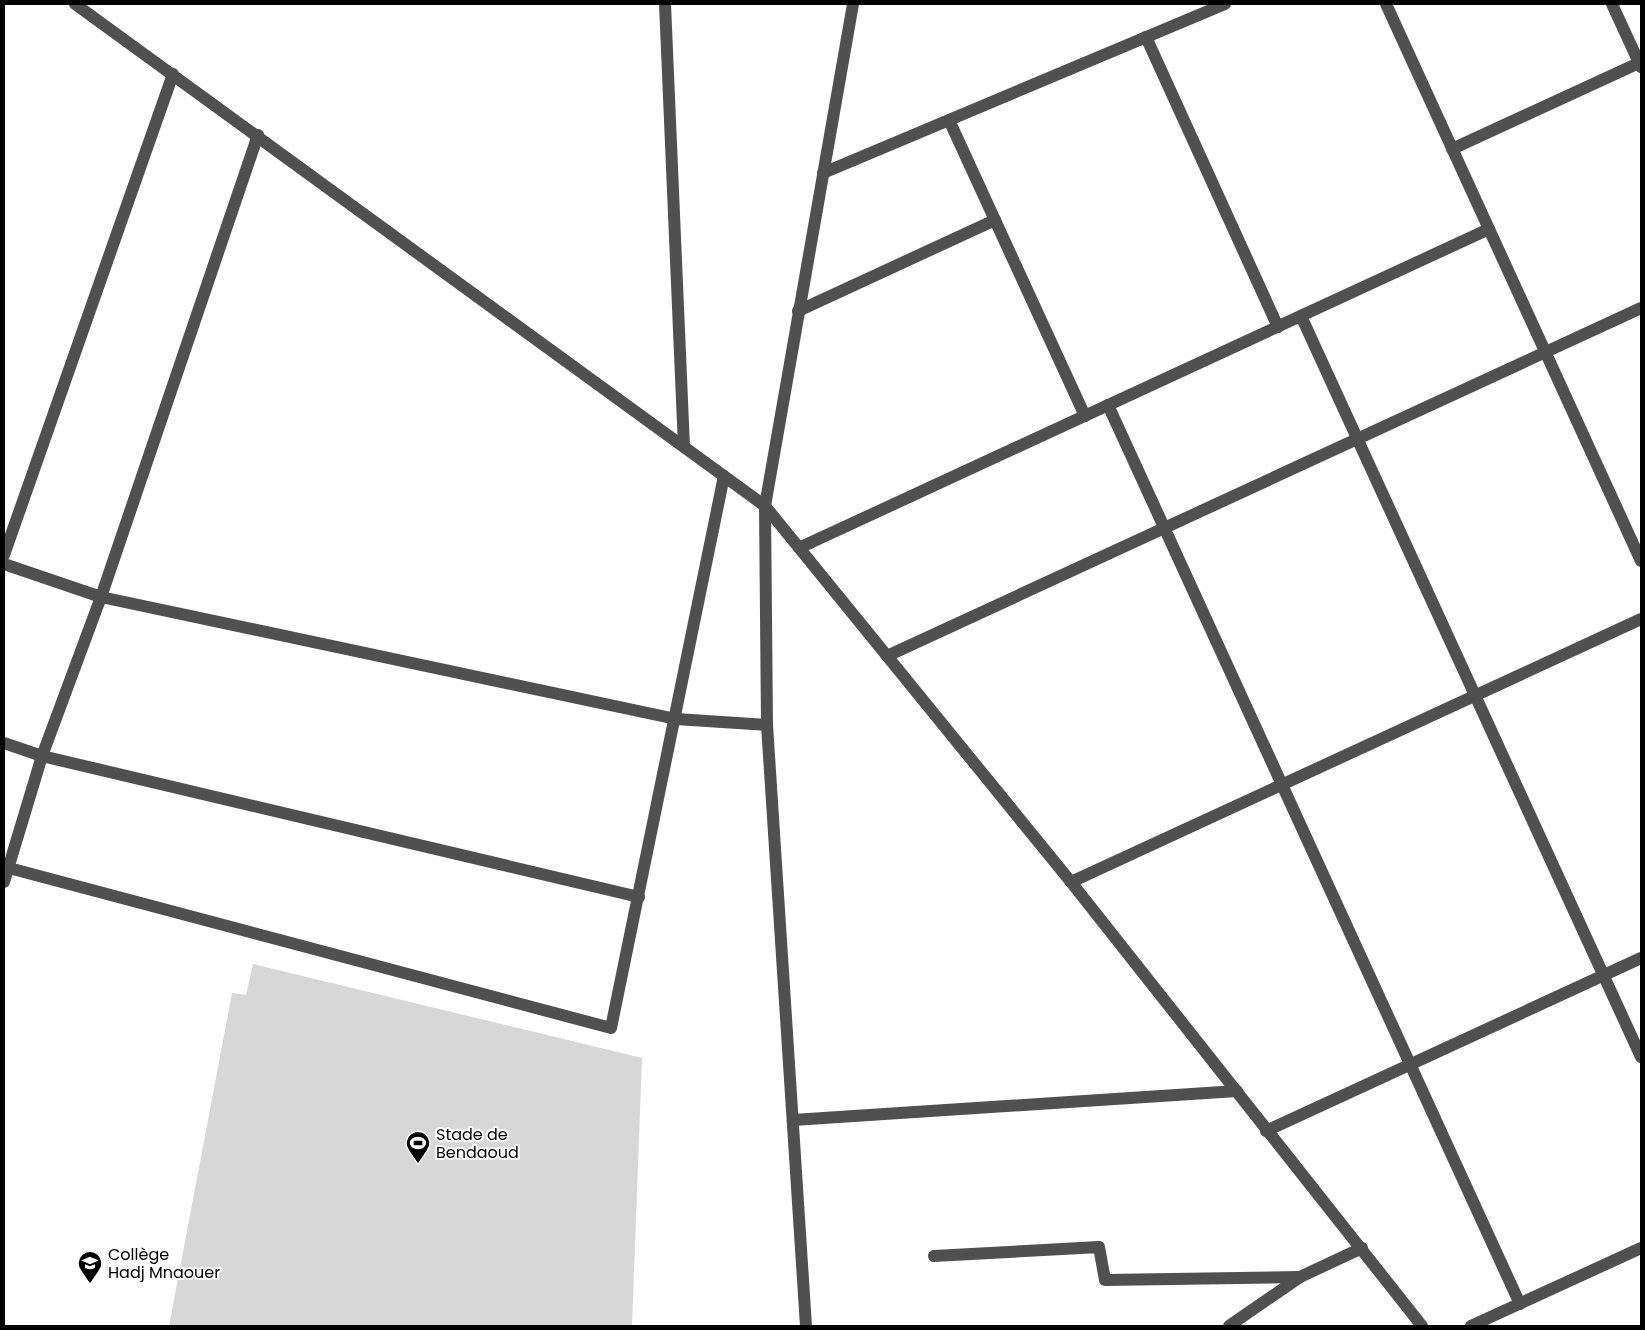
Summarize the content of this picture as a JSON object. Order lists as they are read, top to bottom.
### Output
{
  "places": {
    "sports": ["Stade de Bendaoud"],
    "school or university": ["Collège Hadj Mnaouer"]
  }
}
